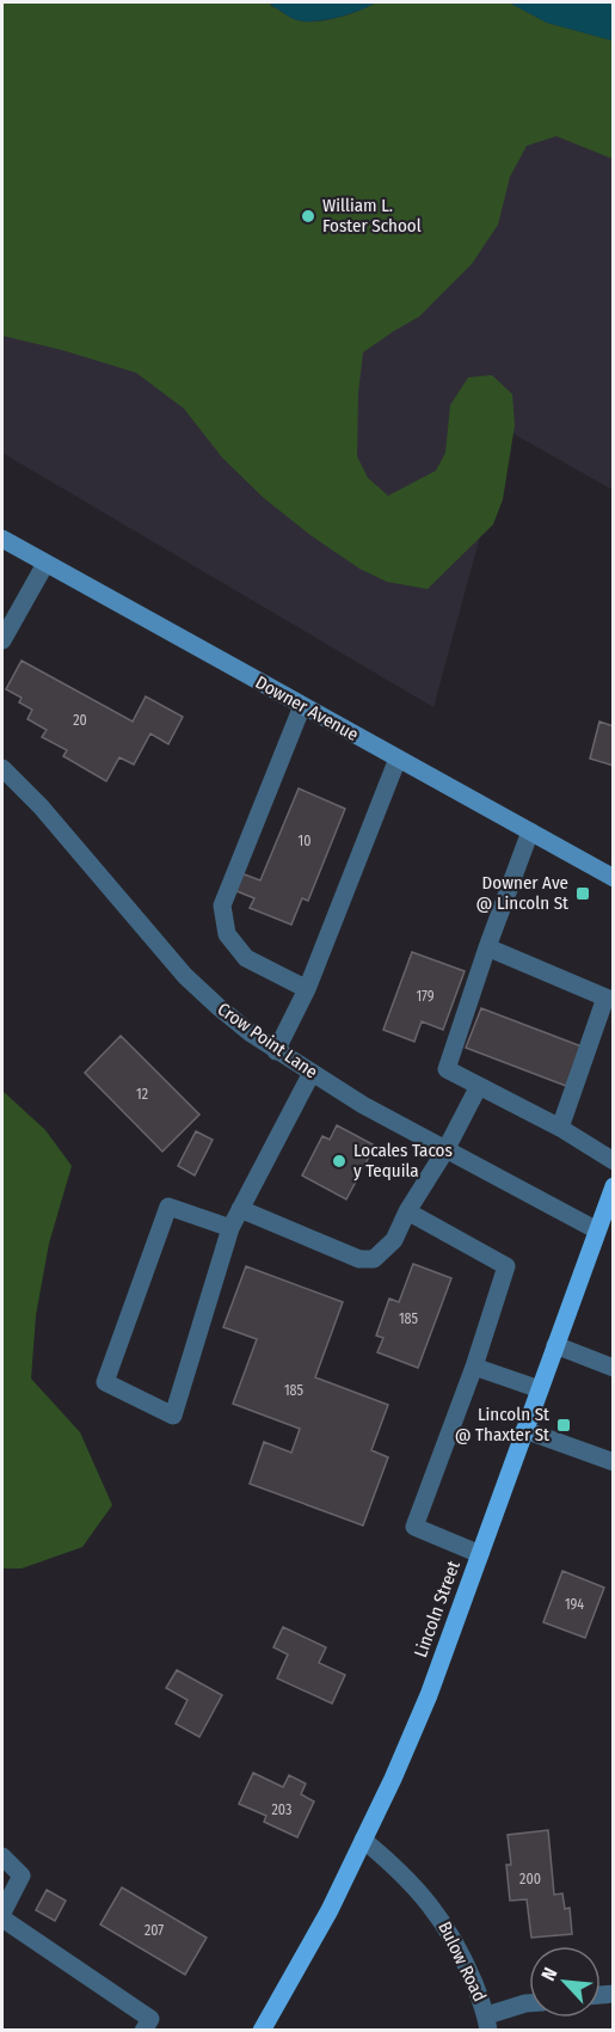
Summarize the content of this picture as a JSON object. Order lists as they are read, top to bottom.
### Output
{
  "streets": {
    "main road": ["Lincoln Street"],
    "street": ["Downer Avenue", "Crow Point Lane", "Bulow Road"]
  },
  "crossings": [
    ["Crow Point Lane", "Lincoln Street"],
    ["Lincoln Street", "Bulow Road"]
  ],
  "places": {
    "other": ["William L. Foster School", "Locales Tacos y Tequila"],
    "transit": ["Downer Ave @ Lincoln St", "Lincoln St @ Thaxter St"]
  },
  "house_numbers": [
    "20",
    "10",
    "179",
    "12",
    "185",
    "185",
    "194",
    "203",
    "200",
    "207"
  ],
  "north": "top left"
}
